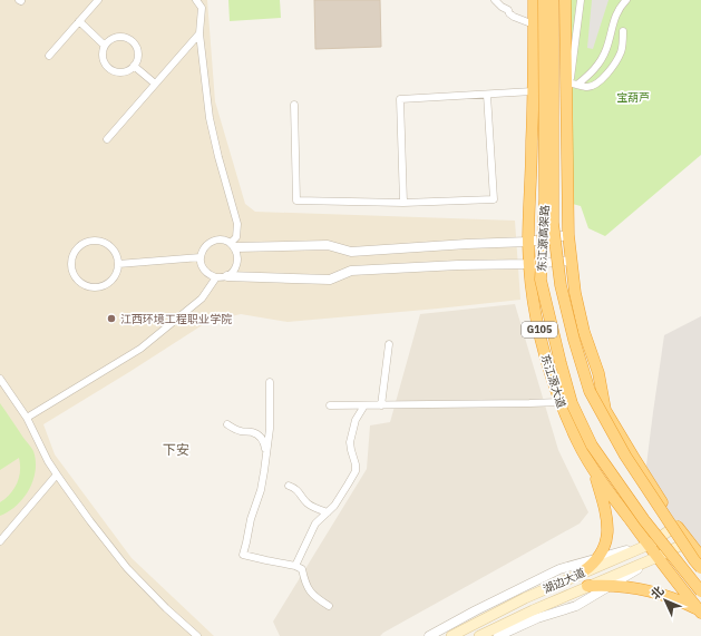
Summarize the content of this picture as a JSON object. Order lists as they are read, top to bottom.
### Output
{
  "streets": {
    "highway": ["东江源高架路", "G105", "东江源大道"],
    "main road": ["湖边大道"]
  },
  "crossings": [
    ["东江源大道", "湖边大道"]
  ],
  "districts": ["下安"],
  "parks": ["宝葫芦"],
  "places": ["江西环境工程职业学院"],
  "north": "top left"
}
